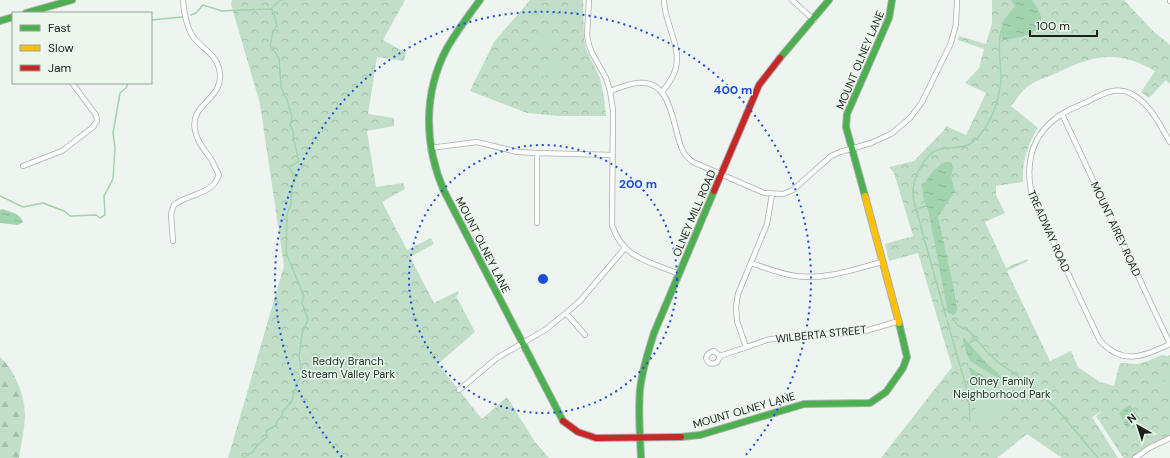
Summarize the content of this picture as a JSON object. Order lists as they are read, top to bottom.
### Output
{
  "streets": {
    "street": [
      "MOUNT OLNEY LANE",
      "OLNEY MILL ROAD",
      "MOUNT AIREY ROAD",
      "TREADWAY ROAD",
      "WILBERTA STREET"
    ]
  },
  "crossings": [
    ["MOUNT OLNEY LANE", "OLNEY MILL ROAD"],
    ["MOUNT OLNEY LANE", "WILBERTA STREET"],
    ["MOUNT AIREY ROAD", "TREADWAY ROAD"]
  ],
  "parks": ["Reddy Branch Stream Valley Park", "Olney Family Neighborhood Park"],
  "legend": ["Fast", "Slow", "Jam"],
  "scale_bar": "100 m",
  "north": "top left",
  "rings": ["400 m", "200 m"]
}
